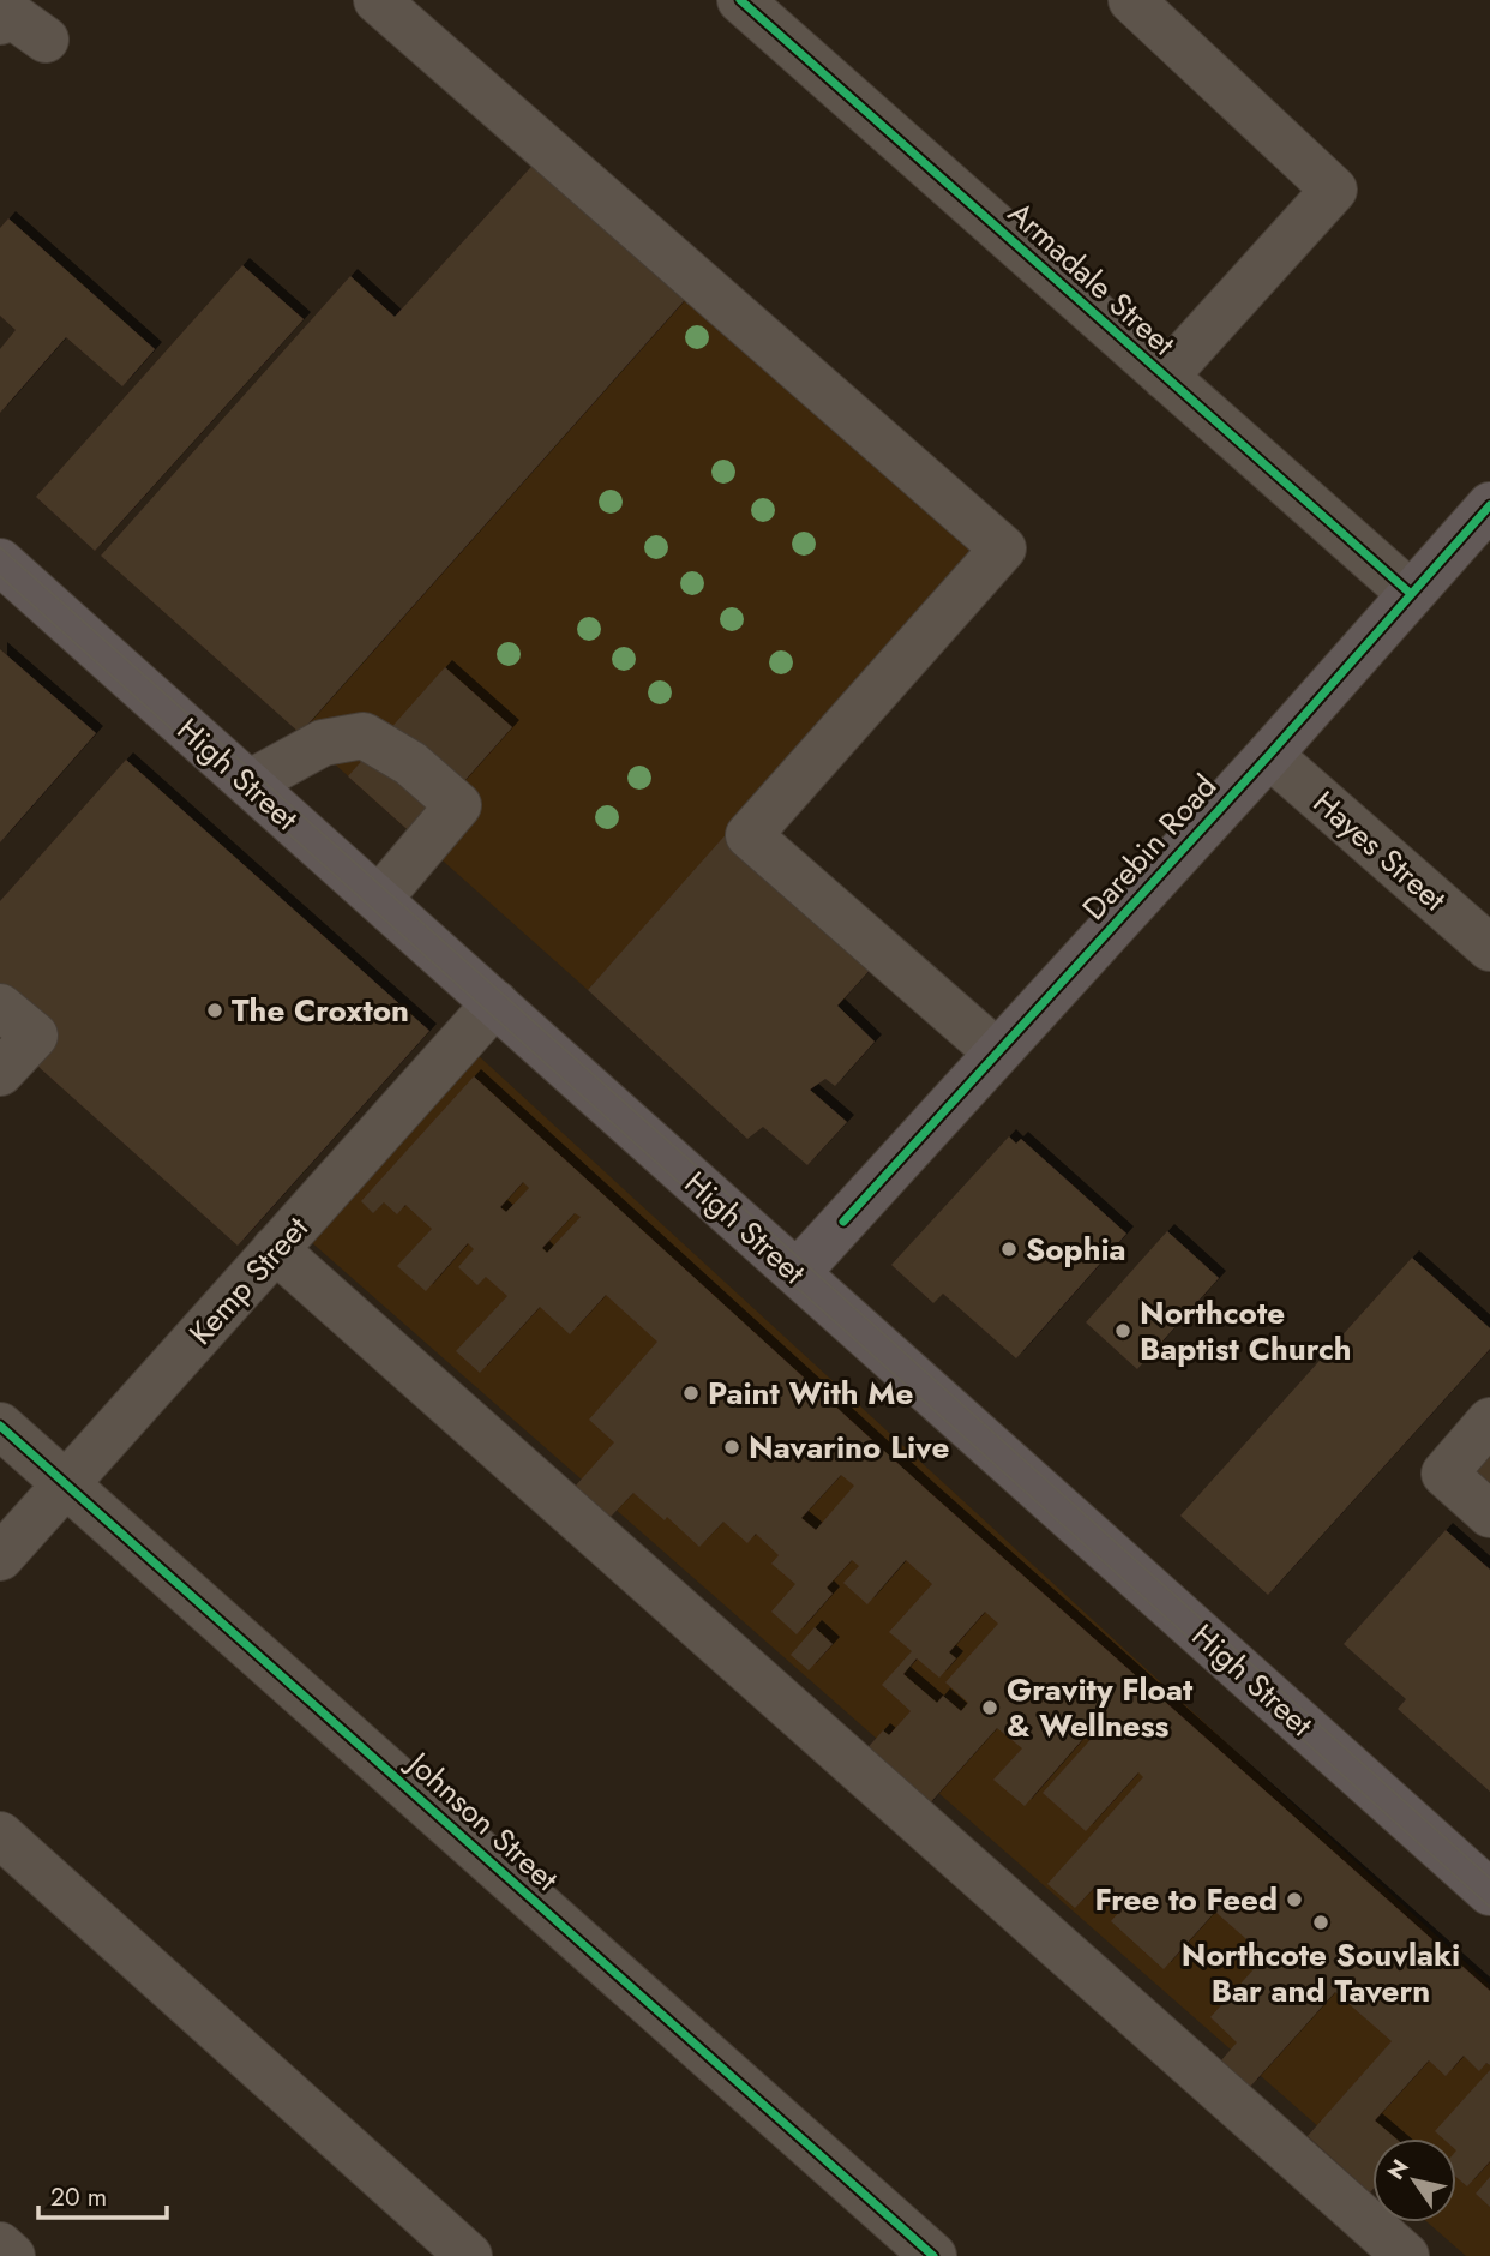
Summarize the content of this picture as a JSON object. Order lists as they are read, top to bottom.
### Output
{
  "streets": {
    "main road": ["High Street", "Darebin Road"],
    "street": [
      "Armadale Street",
      "Hayes Street",
      "Kemp Street",
      "Johnson Street"
    ]
  },
  "crossings": [
    ["Armadale Street", "Darebin Road"],
    ["High Street", "Darebin Road"],
    ["High Street", "Kemp Street"],
    ["Darebin Road", "Hayes Street"],
    ["Kemp Street", "Johnson Street"]
  ],
  "places": [
    "The Croxton",
    "Sophia",
    "Northcote Baptist Church",
    "Paint With Me",
    "Navarino Live",
    "Gravity Float & Wellness",
    "Free to Feed",
    "Northcote Souvlaki Bar and Tavern"
  ],
  "scale_bar": "20 m",
  "north": "top left"
}
